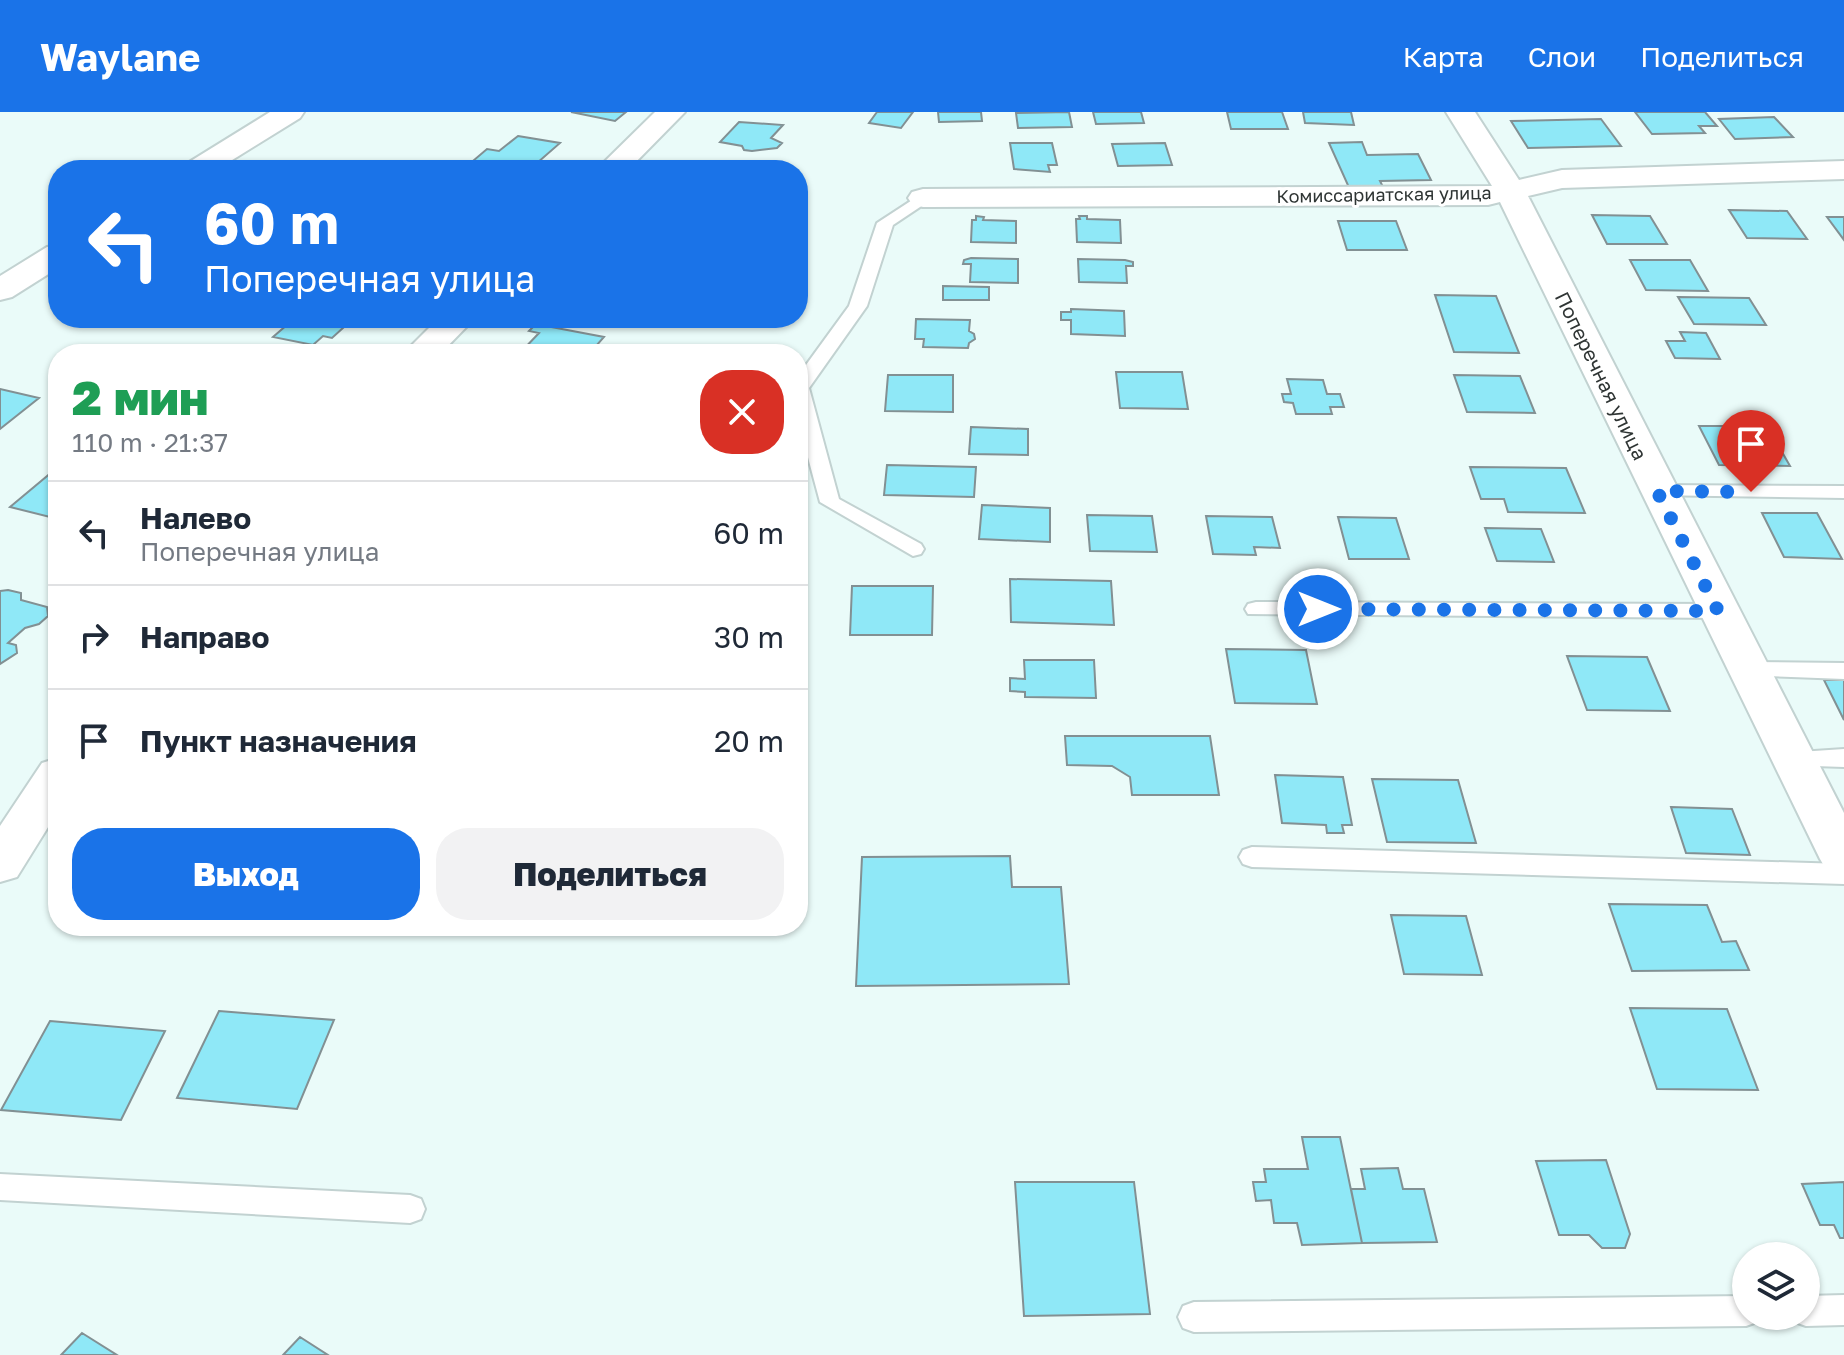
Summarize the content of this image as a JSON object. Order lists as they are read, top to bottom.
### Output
{
  "streets": {
    "street": ["Комиссариатская улица", "Поперечная улица"]
  },
  "crossings": [
    ["Комиссариатская улица", "Поперечная улица"]
  ],
  "page": {
    "header": "Waylane",
    "nav": ["Карта", "Слои", "Поделиться"],
    "turn": ["60 m", "Поперечная улица"],
    "heading": ["2 мин", "110 m · 21:37"],
    "list": [
      {
        "name": "Налево",
        "note": "Поперечная улица",
        "value": "60 m"
      },
      {
        "name": "Направо",
        "value": "30 m"
      },
      {
        "name": "Пункт назначения",
        "value": "20 m"
      }
    ],
    "buttons": ["Выход", "Поделиться"]
  }
}
